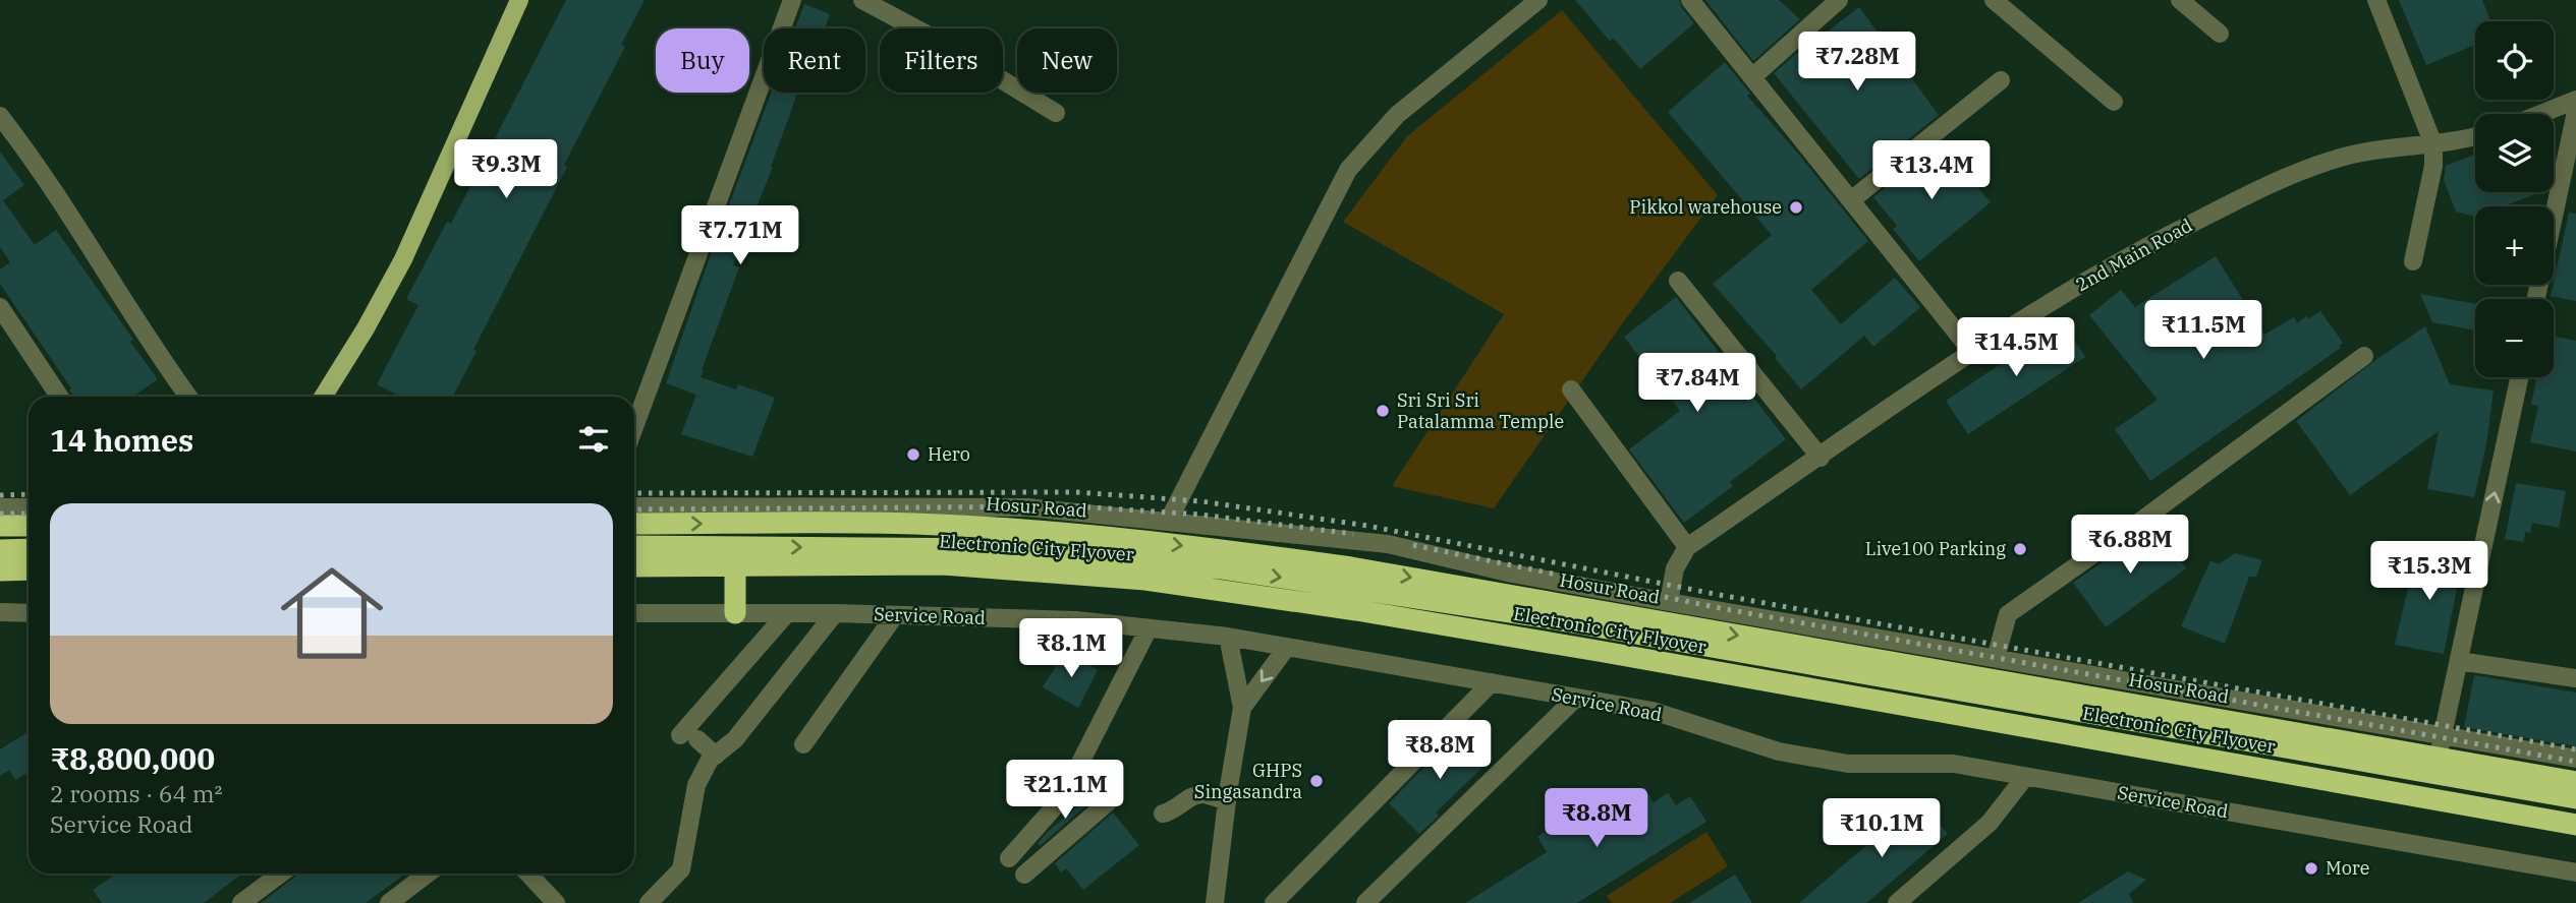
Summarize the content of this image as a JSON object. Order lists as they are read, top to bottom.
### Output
{
  "streets": {
    "highway": ["Hosur Road", "Electronic City Flyover"],
    "street": ["2nd Main Road", "Service Road"]
  },
  "places": [
    "Pikkol warehouse",
    "Sri Sri Sri Patalamma Temple",
    "Hero",
    "Live100 Parking",
    "GHPS Singasandra",
    "More"
  ],
  "page": {
    "map_buttons": ["+", "−"],
    "chip": [
      "Buy",
      "Rent",
      "Filters",
      "New"
    ],
    "price": [
      "₹7.28M",
      "₹9.3M",
      "₹13.4M",
      "₹7.71M",
      "₹11.5M",
      "₹14.5M",
      "₹7.84M",
      "₹6.88M",
      "₹15.3M",
      "₹8.1M",
      "₹8.8M",
      "₹21.1M",
      "₹8.8M",
      "₹10.1M"
    ],
    "heading": "14 homes",
    "list": [
      {
        "name": "₹8,800,000",
        "note": "2 rooms · 64 m² · Service Road"
      }
    ]
  }
}
